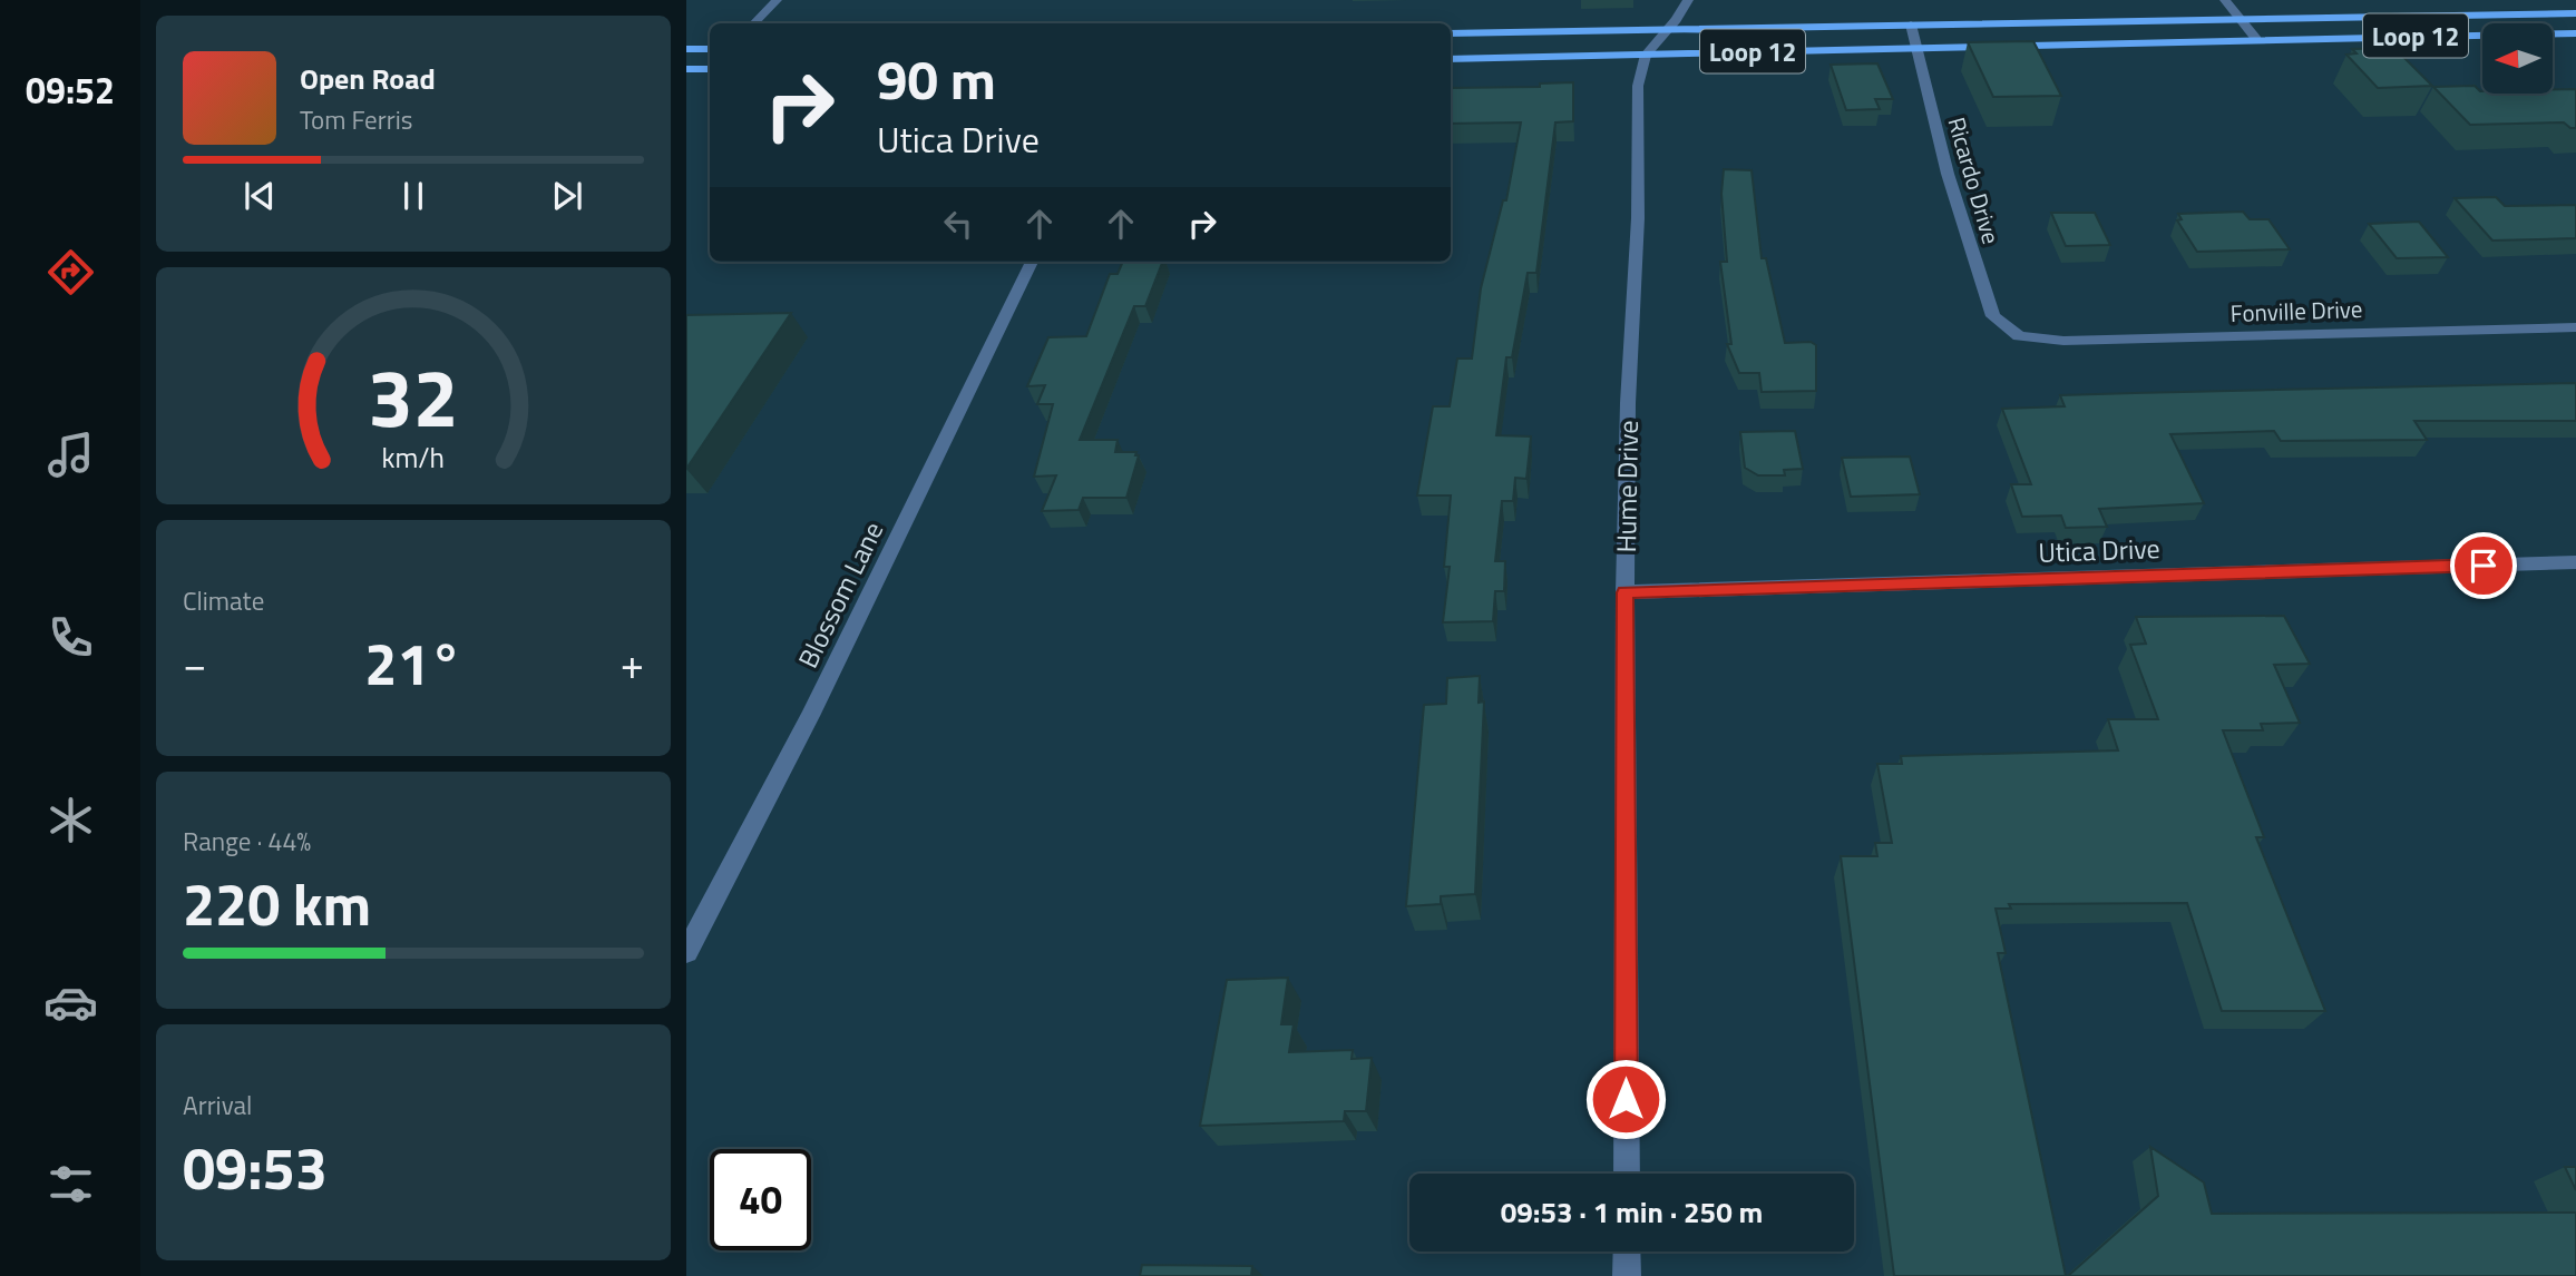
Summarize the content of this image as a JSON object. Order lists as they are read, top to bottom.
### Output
{
  "streets": {
    "main road": ["Loop 12"],
    "street": [
      "Ricardo Drive",
      "Fonville Drive",
      "Hume Drive",
      "Utica Drive",
      "Blossom Lane"
    ]
  },
  "crossings": [
    ["Loop 12", "Ricardo Drive"],
    ["Loop 12", "Hume Drive"],
    ["Ricardo Drive", "Fonville Drive"],
    ["Hume Drive", "Utica Drive"]
  ],
  "north": "left",
  "page": {
    "tabs": "09:52",
    "turn": ["90 m", "Utica Drive"],
    "song": ["Open Road", "Tom Ferris"],
    "tile": [
      "Climate",
      ["Range · 44%", "220 km"],
      ["Arrival", "09:53"]
    ],
    "heat": ["−", "21°", "+"],
    "limit": "40",
    "trip": "09:53 · 1 min · 250 m",
    "gauge": ["32", "km/h"]
  }
}
